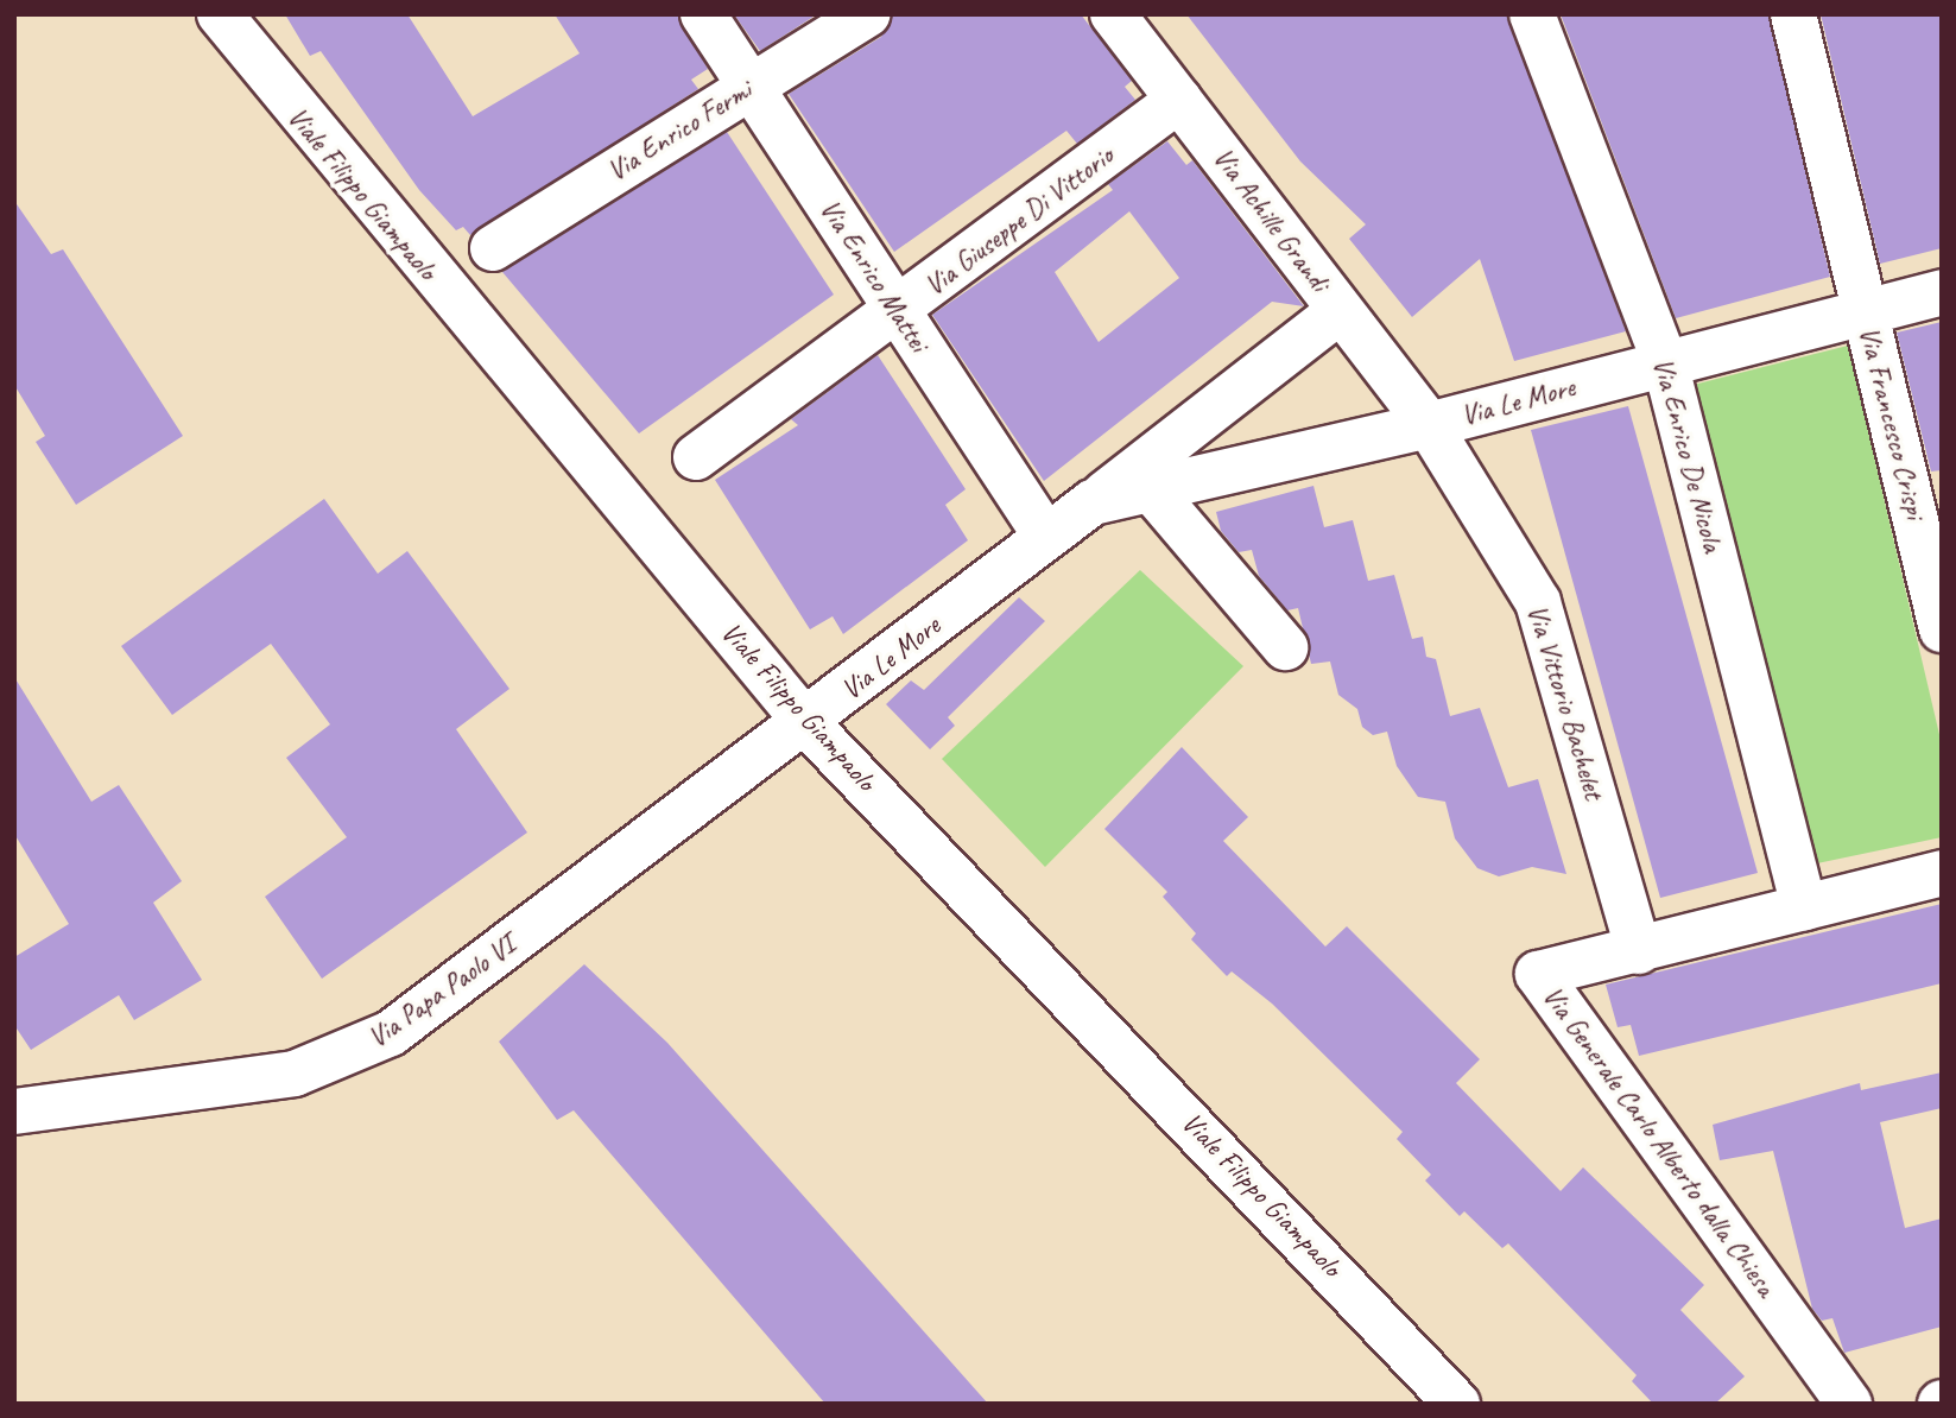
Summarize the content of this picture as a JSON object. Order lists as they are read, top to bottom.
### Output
{
  "streets": {
    "street": [
      "Via Enrico Fermi",
      "Viale Filippo Giampaolo",
      "Via Achille Grandi",
      "Via Giuseppe Di Vittorio",
      "Via Enrico Mattei",
      "Via Le More",
      "Via Francesco Crispi",
      "Via Enrico De Nicola",
      "Via Vittorio Bachelet",
      "Via Papa Paolo VI",
      "Via Generale Carlo Alberto dalla Chiesa"
    ]
  },
  "crossings": [
    ["Via Enrico Fermi", "Via Enrico Mattei"],
    ["Viale Filippo Giampaolo", "Via Le More"],
    ["Viale Filippo Giampaolo", "Via Papa Paolo VI"],
    ["Via Achille Grandi", "Via Giuseppe Di Vittorio"],
    ["Via Achille Grandi", "Via Le More"],
    ["Via Achille Grandi", "Via Vittorio Bachelet"],
    ["Via Giuseppe Di Vittorio", "Via Enrico Mattei"],
    ["Via Enrico Mattei", "Via Le More"],
    ["Via Le More", "Via Francesco Crispi"],
    ["Via Le More", "Via Enrico De Nicola"],
    ["Via Le More", "Via Vittorio Bachelet"],
    ["Via Le More", "Via Papa Paolo VI"],
    ["Via Enrico De Nicola", "Via Generale Carlo Alberto dalla Chiesa"],
    ["Via Vittorio Bachelet", "Via Generale Carlo Alberto dalla Chiesa"]
  ]
}
